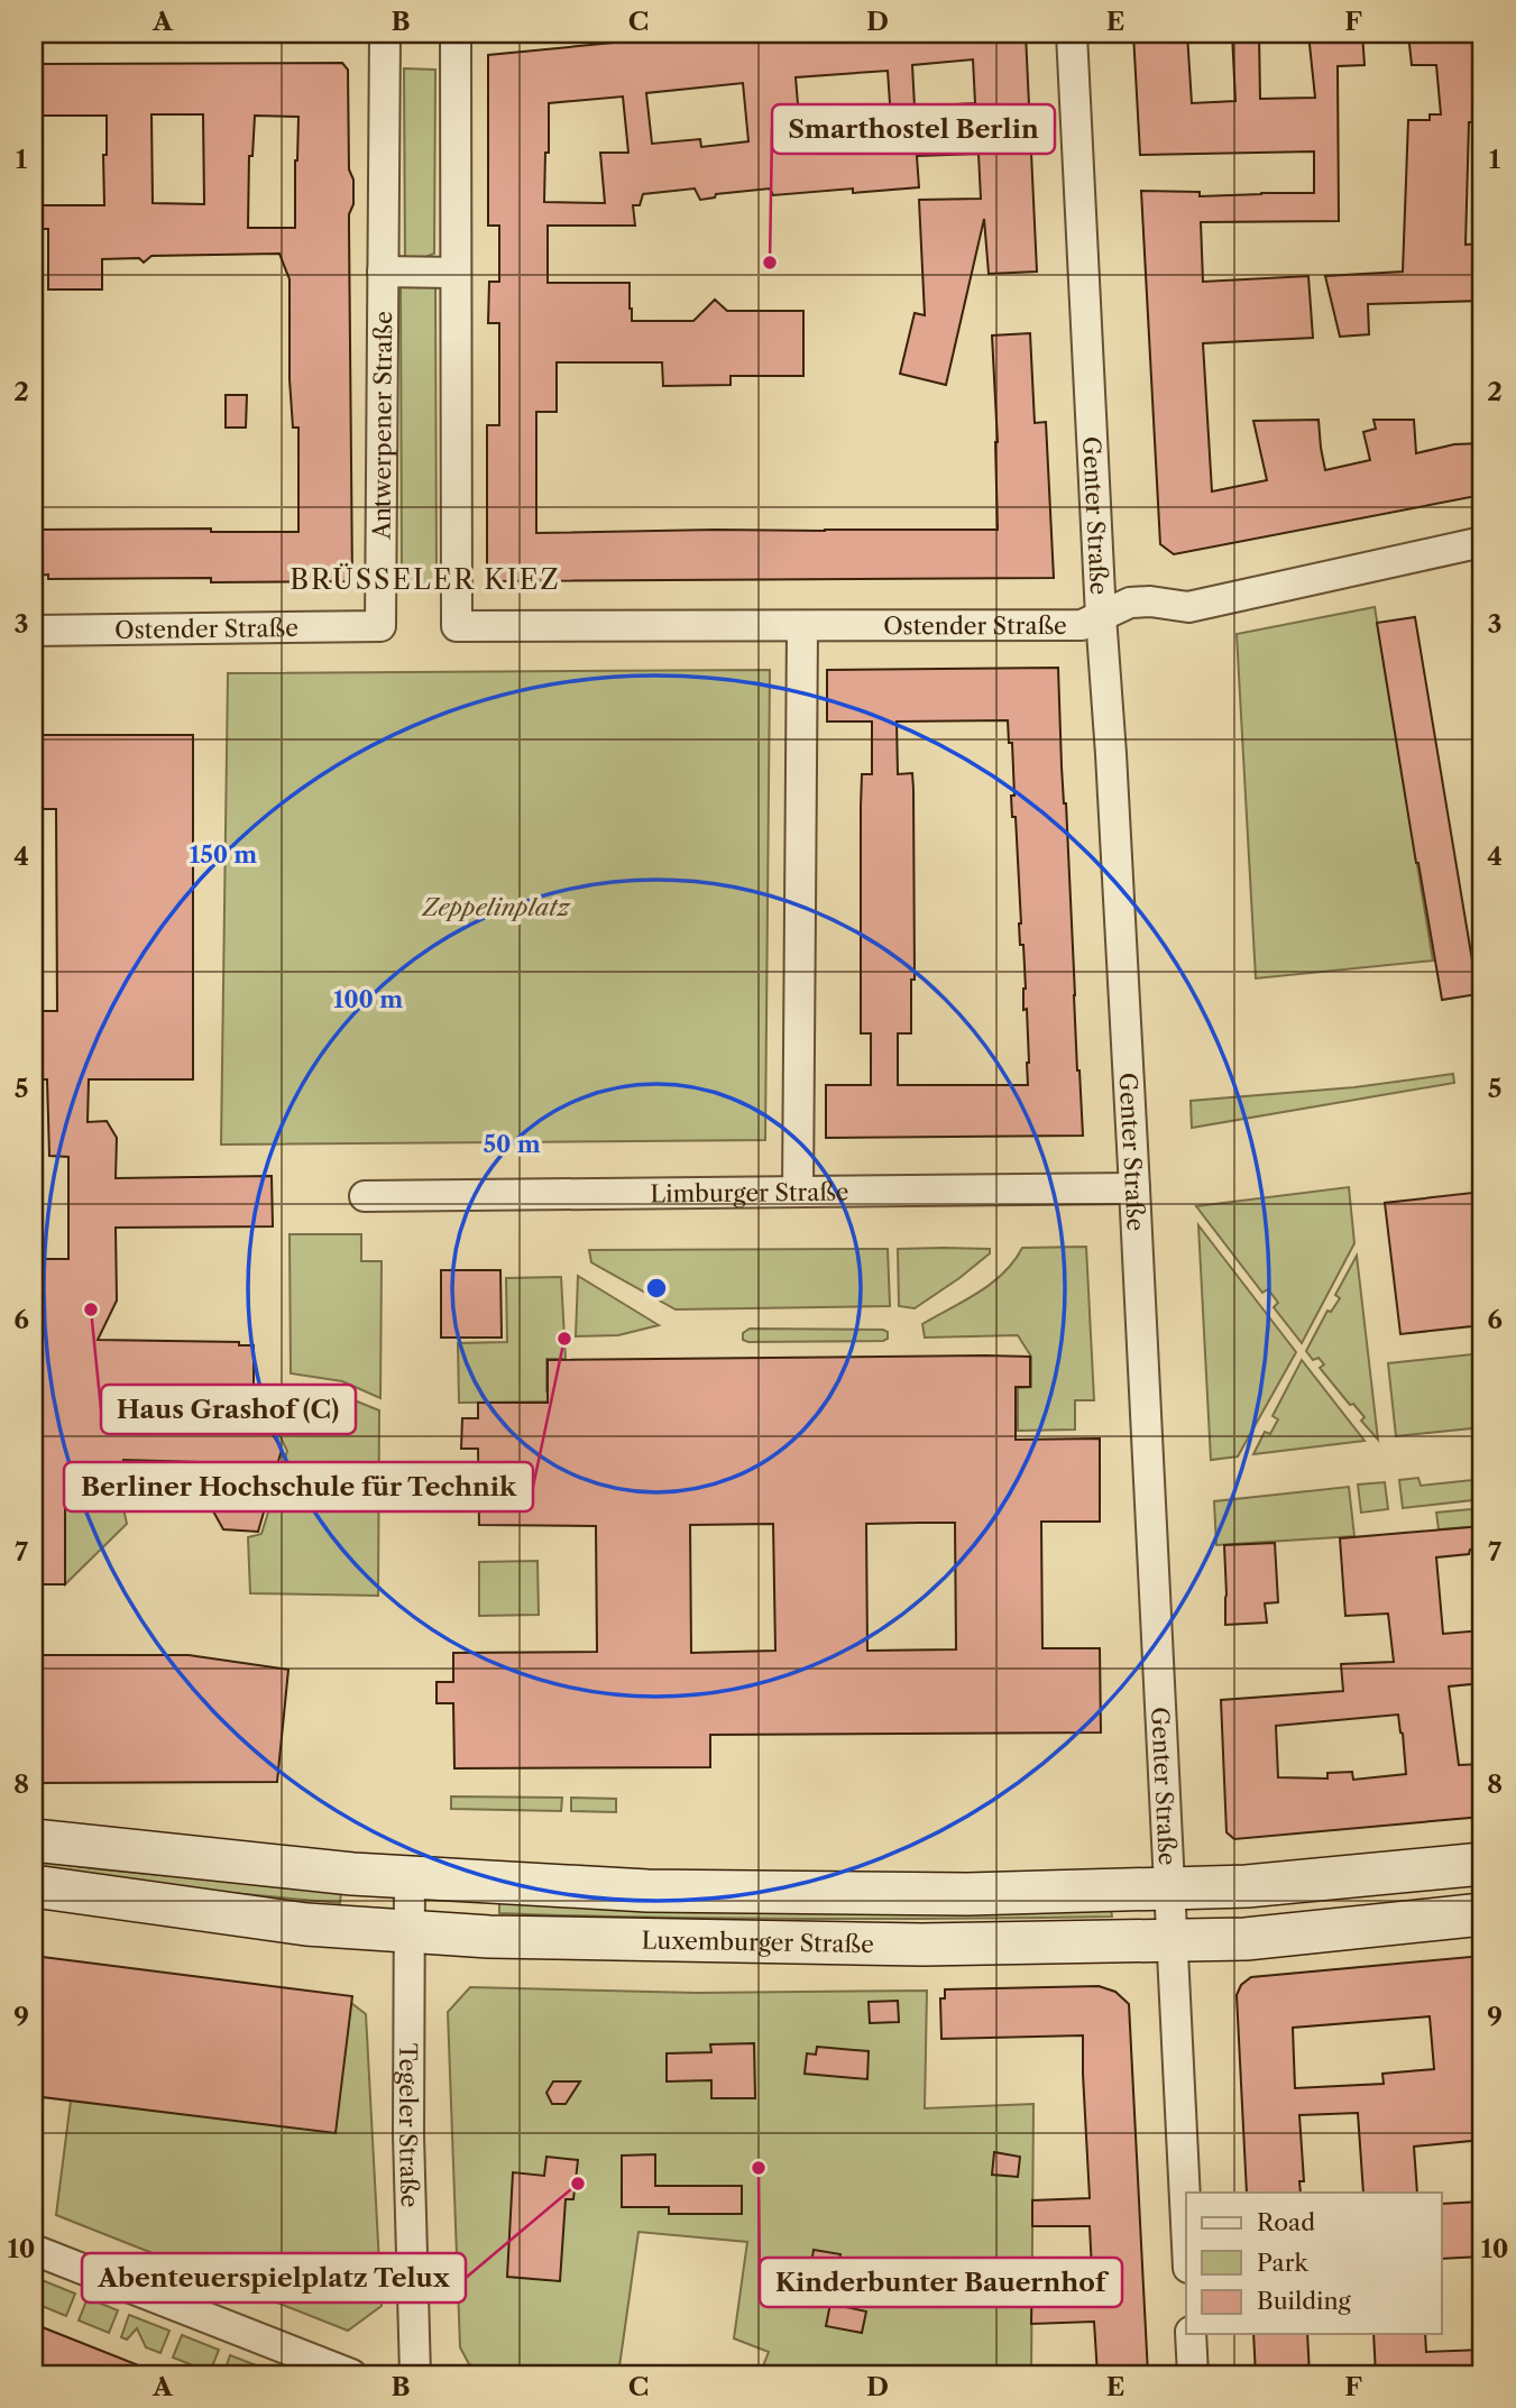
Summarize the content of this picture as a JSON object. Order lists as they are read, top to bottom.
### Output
{
  "streets": {
    "main road": ["Luxemburger Straße"],
    "street": [
      "Antwerpener Straße",
      "Genter Straße",
      "Ostender Straße",
      "Limburger Straße",
      "Tegeler Straße"
    ]
  },
  "crossings": [
    ["Antwerpener Straße", "Ostender Straße"],
    ["Genter Straße", "Ostender Straße"],
    ["Genter Straße", "Limburger Straße"],
    ["Genter Straße", "Luxemburger Straße"],
    ["Luxemburger Straße", "Tegeler Straße"]
  ],
  "districts": ["BRÜSSELER KIEZ"],
  "parks": ["Zeppelinplatz"],
  "places": [
    "Smarthostel Berlin",
    "Haus Grashof (C)",
    "Berliner Hochschule für Technik",
    "Kinderbunter Bauernhof",
    "Abenteuerspielplatz Telux"
  ],
  "legend": ["Road", "Park", "Building"],
  "grid": {
    "columns": [
      "A",
      "B",
      "C",
      "D",
      "E",
      "F"
    ],
    "rows": [
      "1",
      "2",
      "3",
      "4",
      "5",
      "6",
      "7",
      "8",
      "9",
      "10"
    ]
  },
  "rings": ["150 m", "100 m", "50 m"]
}
